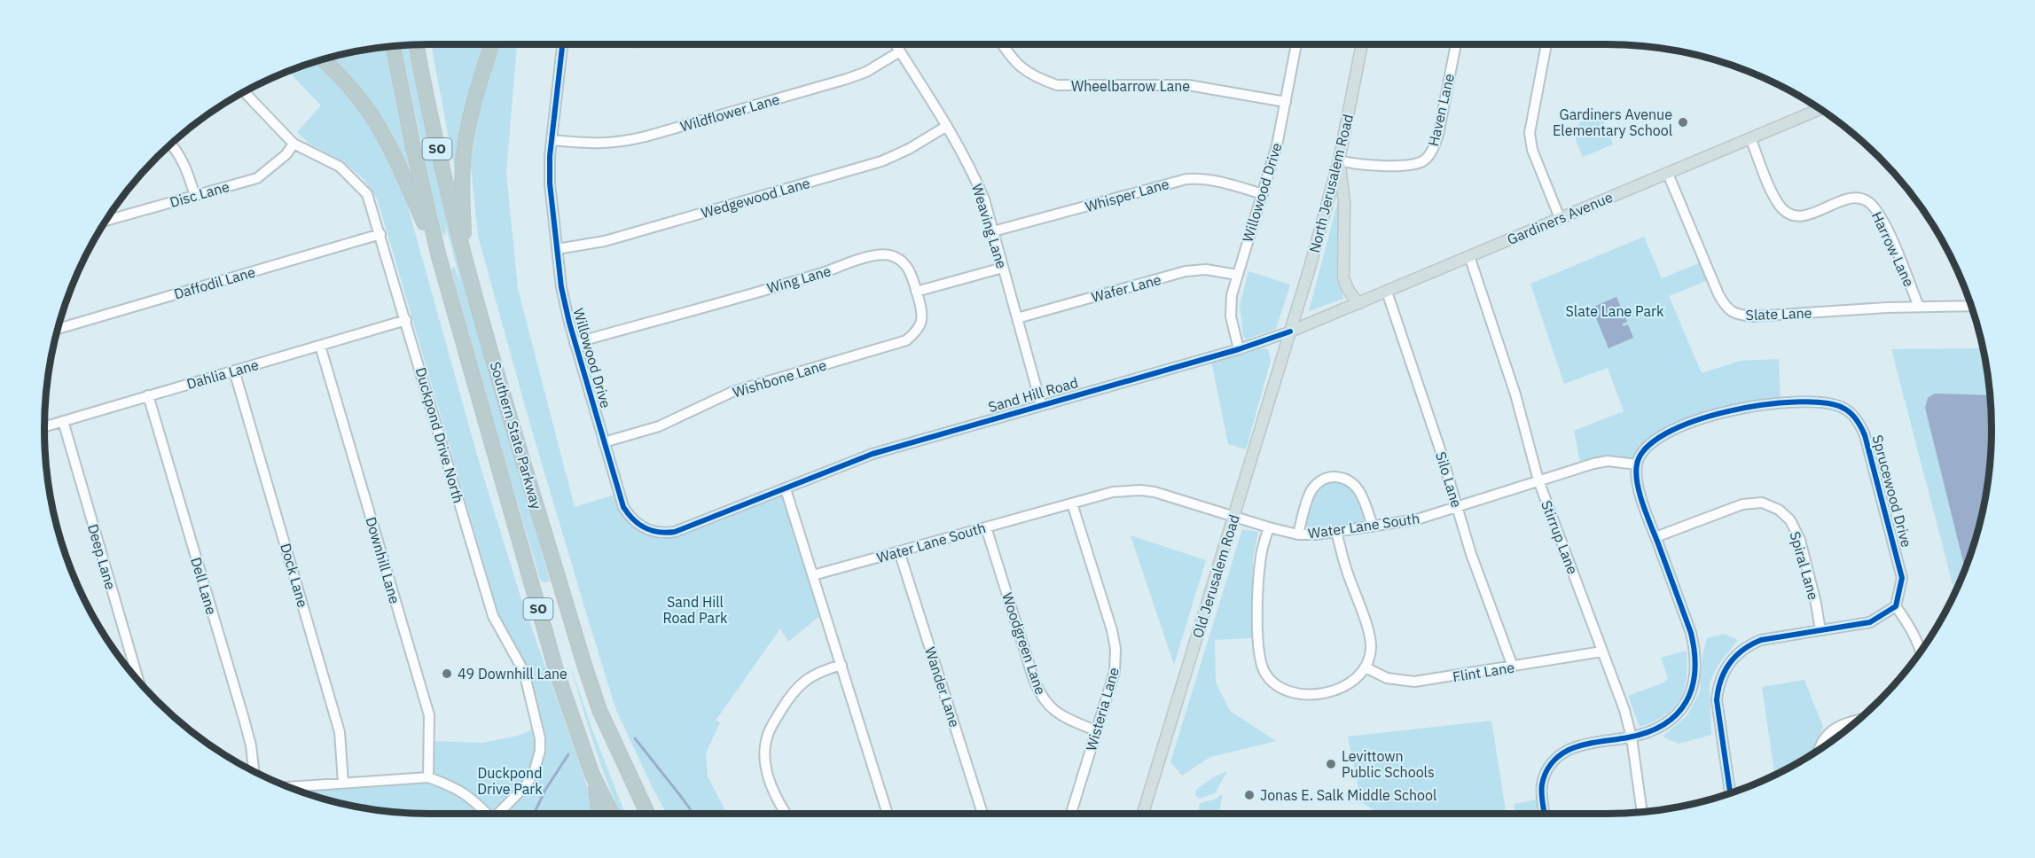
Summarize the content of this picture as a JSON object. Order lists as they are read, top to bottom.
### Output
{
  "streets": {
    "highway": ["SO", "Southern State Parkway"],
    "main road": ["North Jerusalem Road", "Gardiners Avenue", "Old Jerusalem Road"],
    "street": [
      "Wheelbarrow Lane",
      "Haven Lane",
      "Wildflower Lane",
      "Willowood Drive",
      "Disc Lane",
      "Whisper Lane",
      "Wedgewood Lane",
      "Weaving Lane",
      "Harrow Lane",
      "Wing Lane",
      "Daffodil Lane",
      "Wafer Lane",
      "Slate Lane",
      "Dahlia Lane",
      "Wishbone Lane",
      "Sand Hill Road",
      "Duckpond Drive North",
      "Silo Lane",
      "Sprucewood Drive",
      "Water Lane South",
      "Stirrup Lane",
      "Deep Lane",
      "Downhill Lane",
      "Spiral Lane",
      "Dock Lane",
      "Dell Lane",
      "Woodgreen Lane",
      "Flint Lane",
      "Wander Lane",
      "Wisteria Lane"
    ]
  },
  "crossings": [
    ["Wheelbarrow Lane", "Willowood Drive"],
    ["Haven Lane", "North Jerusalem Road"],
    ["Wildflower Lane", "Willowood Drive"],
    ["Wildflower Lane", "Weaving Lane"],
    ["North Jerusalem Road", "Gardiners Avenue"],
    ["North Jerusalem Road", "Sand Hill Road"],
    ["North Jerusalem Road", "Old Jerusalem Road"],
    ["Willowood Drive", "Whisper Lane"],
    ["Willowood Drive", "Wedgewood Lane"],
    ["Willowood Drive", "Wing Lane"],
    ["Willowood Drive", "Wafer Lane"],
    ["Willowood Drive", "Wishbone Lane"],
    ["Willowood Drive", "Sand Hill Road"],
    ["Disc Lane", "Duckpond Drive North"],
    ["Whisper Lane", "Weaving Lane"],
    ["Wedgewood Lane", "Weaving Lane"],
    ["Gardiners Avenue", "Harrow Lane"],
    ["Gardiners Avenue", "Slate Lane"],
    ["Gardiners Avenue", "Sand Hill Road"],
    ["Gardiners Avenue", "Silo Lane"],
    ["Gardiners Avenue", "Stirrup Lane"],
    ["Gardiners Avenue", "Old Jerusalem Road"],
    ["Weaving Lane", "Wafer Lane"],
    ["Weaving Lane", "Sand Hill Road"],
    ["Harrow Lane", "Slate Lane"],
    ["Wing Lane", "Wishbone Lane"],
    ["Daffodil Lane", "Duckpond Drive North"],
    ["Dahlia Lane", "Duckpond Drive North"],
    ["Dahlia Lane", "Deep Lane"],
    ["Dahlia Lane", "Downhill Lane"],
    ["Dahlia Lane", "Dock Lane"],
    ["Dahlia Lane", "Dell Lane"],
    ["Sand Hill Road", "Old Jerusalem Road"],
    ["Silo Lane", "Water Lane South"],
    ["Silo Lane", "Flint Lane"],
    ["Sprucewood Drive", "Water Lane South"],
    ["Water Lane South", "Stirrup Lane"],
    ["Water Lane South", "Old Jerusalem Road"],
    ["Water Lane South", "Woodgreen Lane"],
    ["Water Lane South", "Wander Lane"],
    ["Water Lane South", "Wisteria Lane"],
    ["Stirrup Lane", "Flint Lane"],
    ["Woodgreen Lane", "Wisteria Lane"]
  ],
  "parks": ["Slate Lane Park", "Sand Hill Road Park", "Duckpond Drive Park"],
  "places": [
    "Gardiners Avenue Elementary School",
    "49 Downhill Lane",
    "Levittown Public Schools",
    "Jonas E. Salk Middle School"
  ]
}
